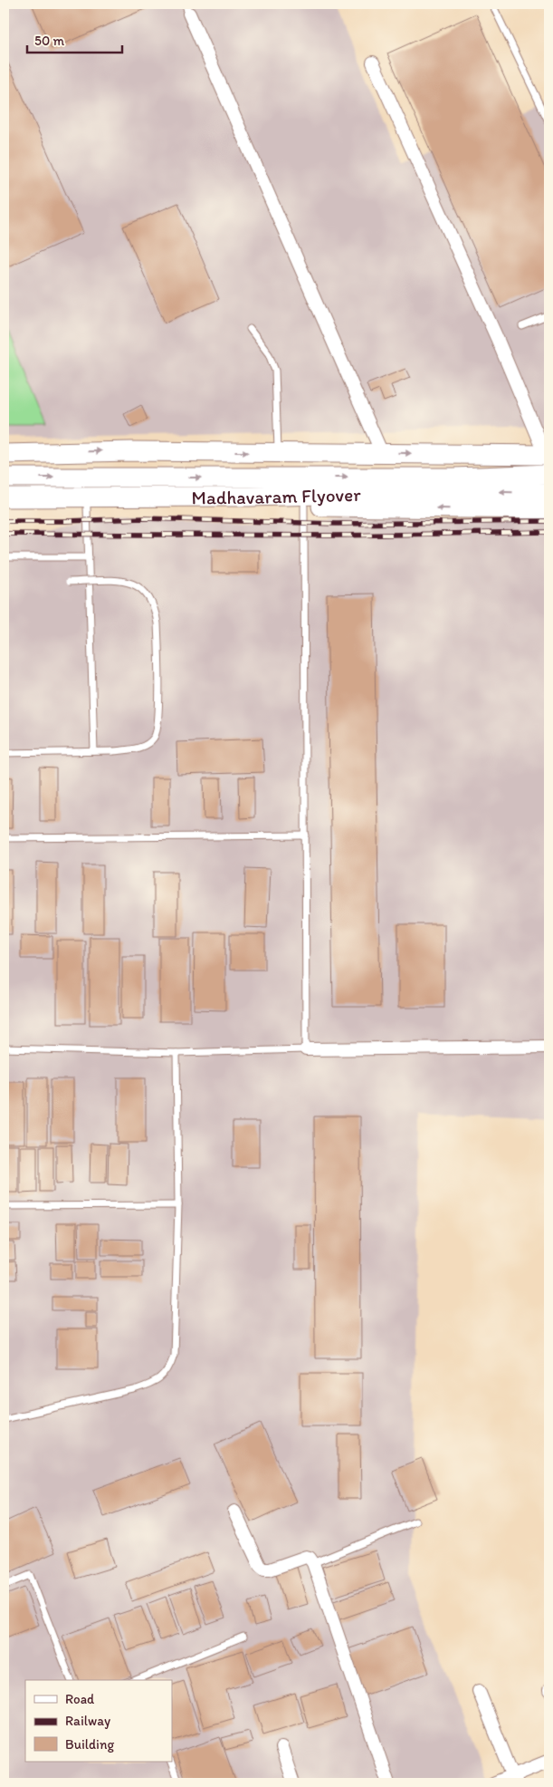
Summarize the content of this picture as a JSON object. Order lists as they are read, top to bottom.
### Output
{
  "streets": {
    "main road": ["Madhavaram Flyover"]
  },
  "legend": ["Road", "Railway", "Building"],
  "scale_bar": "50 m"
}
